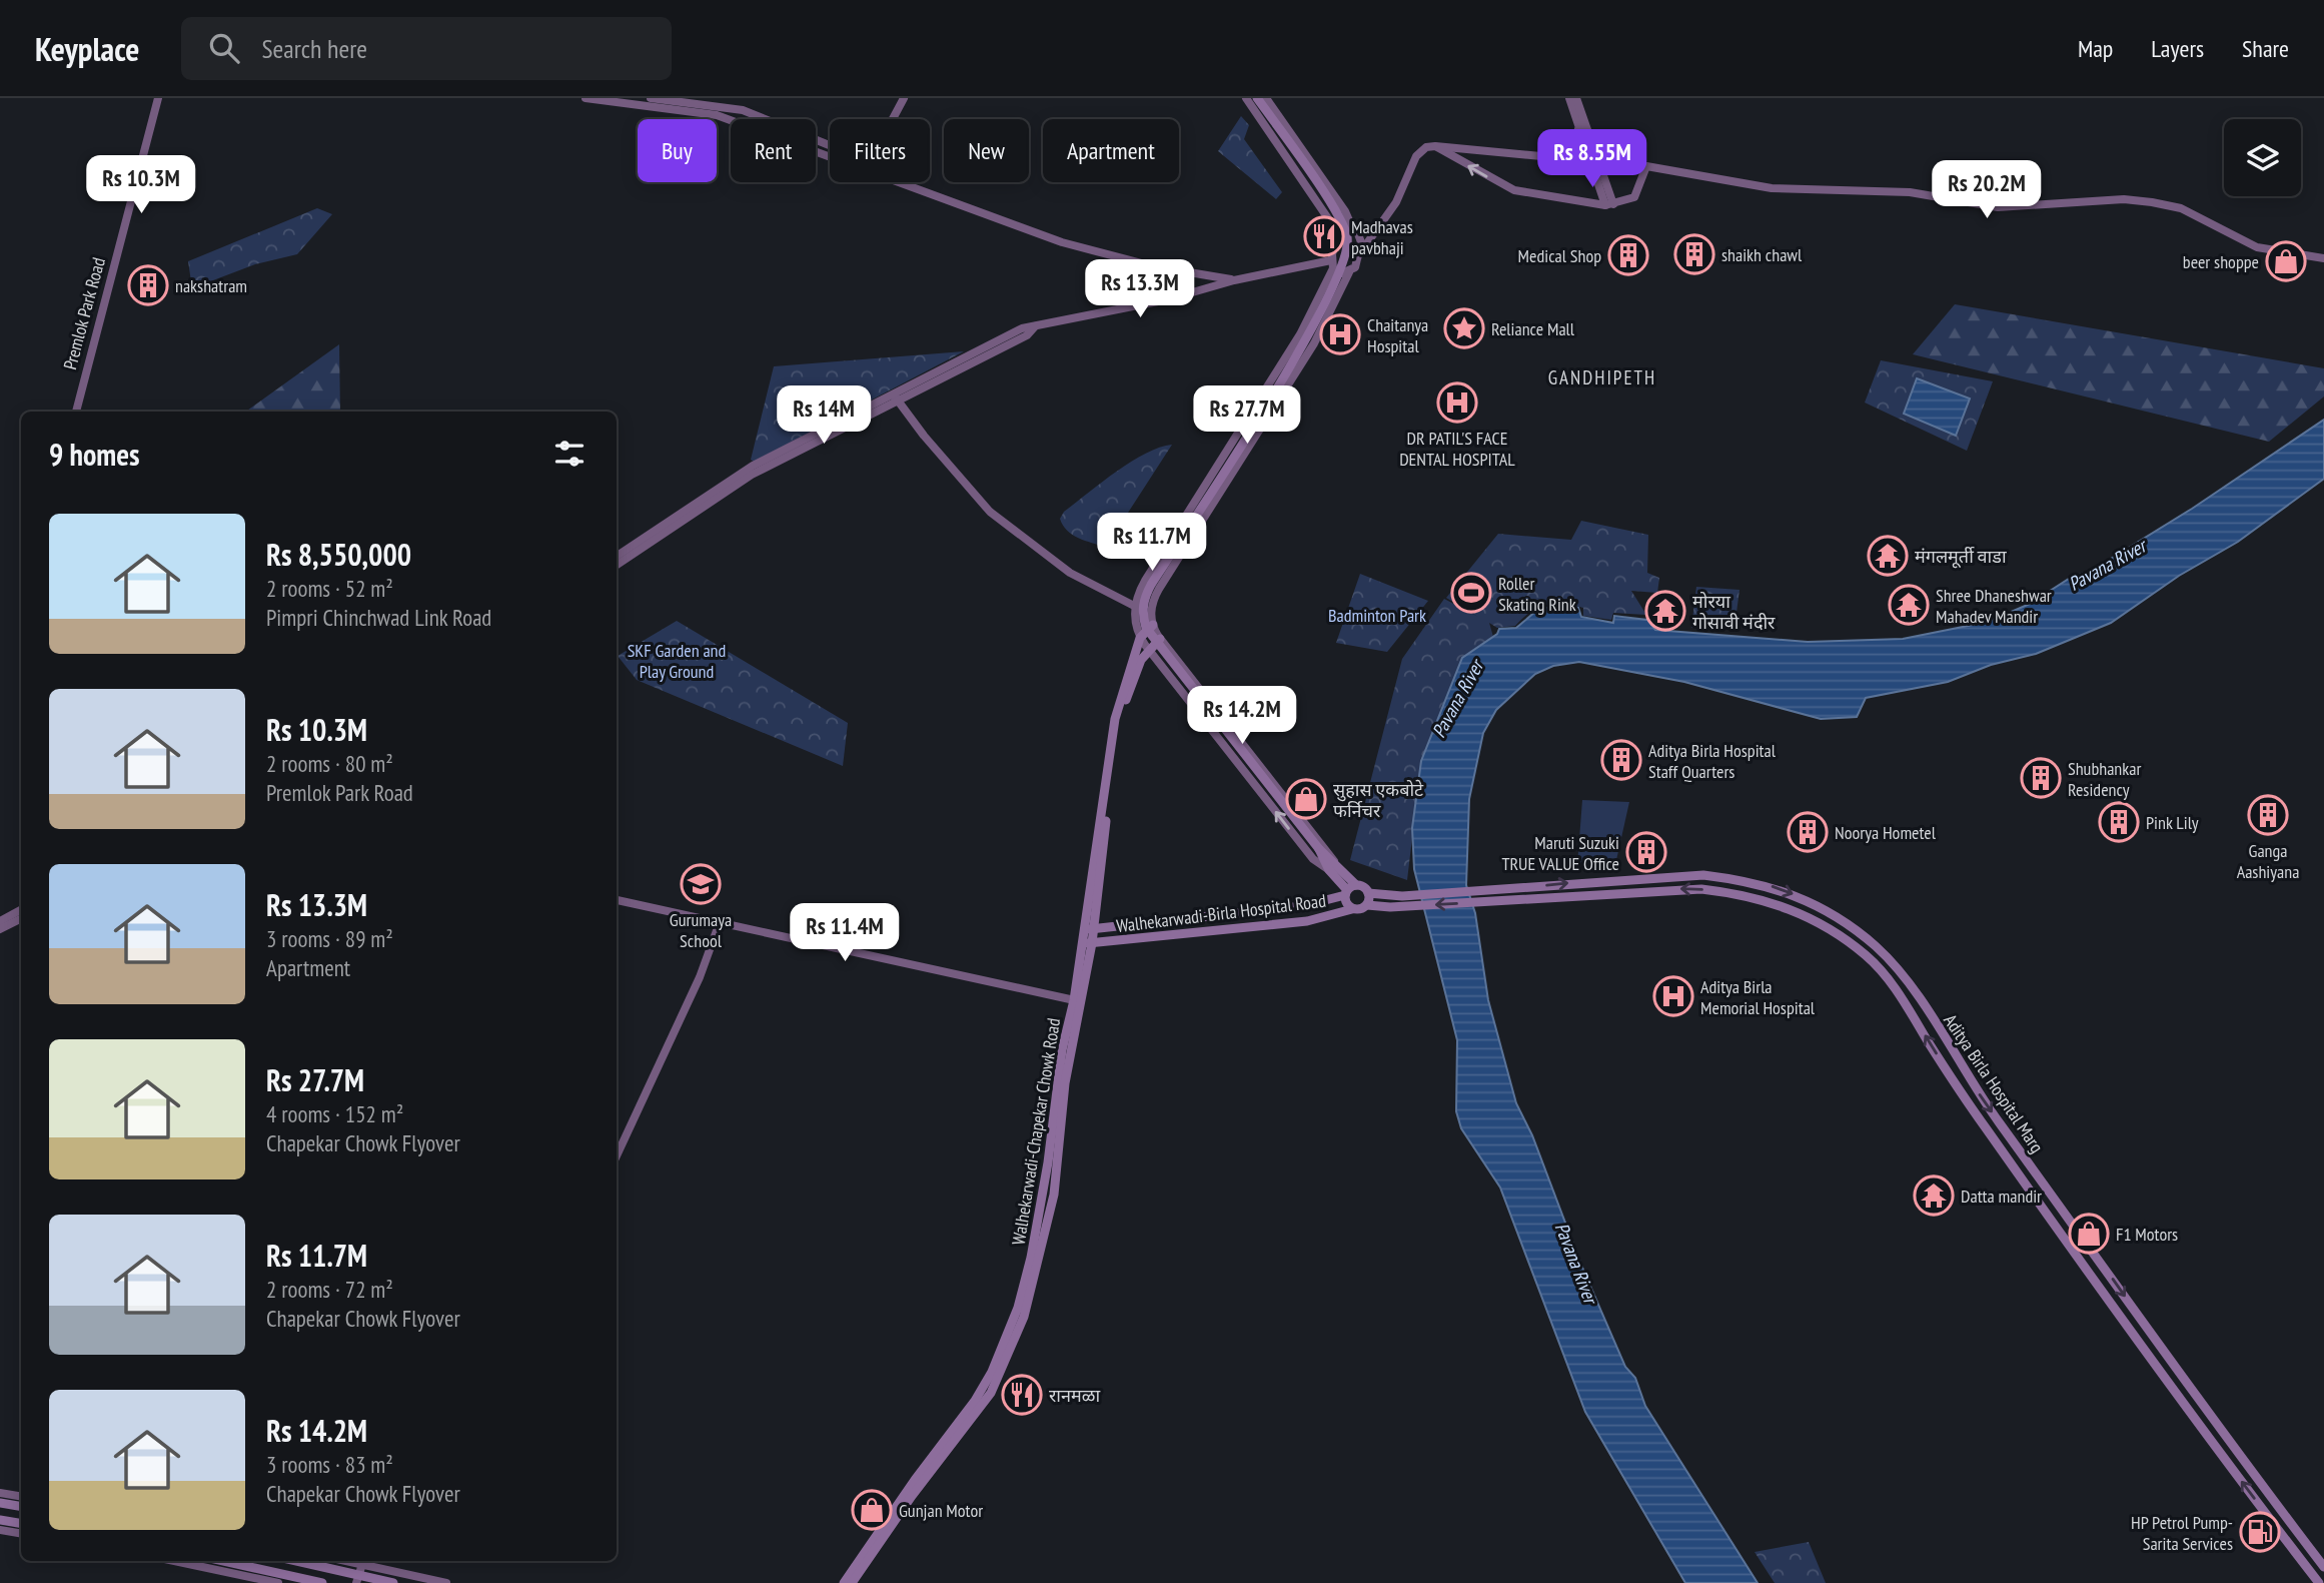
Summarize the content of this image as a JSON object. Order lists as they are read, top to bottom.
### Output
{
  "streets": {
    "main road": ["Walhekarwadi-Birla Hospital Road", "Aditya Birla Hospital Marg", "Walhekarwadi-Chapekar Chowk Road"],
    "street": ["Premlok Park Road"]
  },
  "crossings": [
    ["Walhekarwadi-Birla Hospital Road", "Walhekarwadi-Chapekar Chowk Road"]
  ],
  "districts": ["GANDHIPETH"],
  "water": ["Pavana River"],
  "parks": ["Badminton Park", "SKF Garden and Play Ground"],
  "places": {
    "restaurant": ["Madhavas pavbhaji", "रानमळा"],
    "building": [
      "shaikh chawl",
      "Medical Shop",
      "nakshatram",
      "Aditya Birla Hospital Staff Quarters",
      "Shubhankar Residency",
      "Ganga Aashiyana",
      "Pink Lily",
      "Noorya Hometel",
      "Maruti Suzuki TRUE VALUE Office"
    ],
    "shop": [
      "beer shoppe",
      "सुहास एकबोटे फर्निचर",
      "F1 Motors",
      "Gunjan Motor"
    ],
    "place": ["Reliance Mall"],
    "hospital": ["Chaitanya Hospital", "DR PATIL'S FACE DENTAL HOSPITAL", "Aditya Birla Memorial Hospital"],
    "temple": [
      "मंगलमूर्ती वाडा",
      "Shree Dhaneshwar Mahadev Mandir",
      "मोरया गोसावी मंदीर",
      "Datta mandir"
    ],
    "sports": ["Roller Skating Rink"],
    "school or university": ["Gurumaya School"],
    "fuel station": ["HP Petrol Pump- Sarita Services"]
  },
  "page": {
    "header": "Keyplace",
    "search": "Search here",
    "nav": ["Map", "Layers", "Share"],
    "chip": [
      "Buy",
      "Rent",
      "Filters",
      "New",
      "Apartment"
    ],
    "price": [
      "Rs 8.55M",
      "Rs 10.3M",
      "Rs 20.2M",
      "Rs 13.3M",
      "Rs 14M",
      "Rs 27.7M",
      "Rs 11.7M",
      "Rs 14.2M",
      "Rs 11.4M"
    ],
    "heading": "9 homes",
    "list": [
      {
        "name": "Rs 8,550,000",
        "note": "2 rooms · 52 m² · Pimpri Chinchwad Link Road"
      },
      {
        "name": "Rs 10.3M",
        "note": "2 rooms · 80 m² · Premlok Park Road"
      },
      {
        "name": "Rs 13.3M",
        "note": "3 rooms · 89 m² · Apartment"
      },
      {
        "name": "Rs 27.7M",
        "note": "4 rooms · 152 m² · Chapekar Chowk Flyover"
      },
      {
        "name": "Rs 11.7M",
        "note": "2 rooms · 72 m² · Chapekar Chowk Flyover"
      },
      {
        "name": "Rs 14.2M",
        "note": "3 rooms · 83 m² · Chapekar Chowk Flyover"
      }
    ]
  }
}
